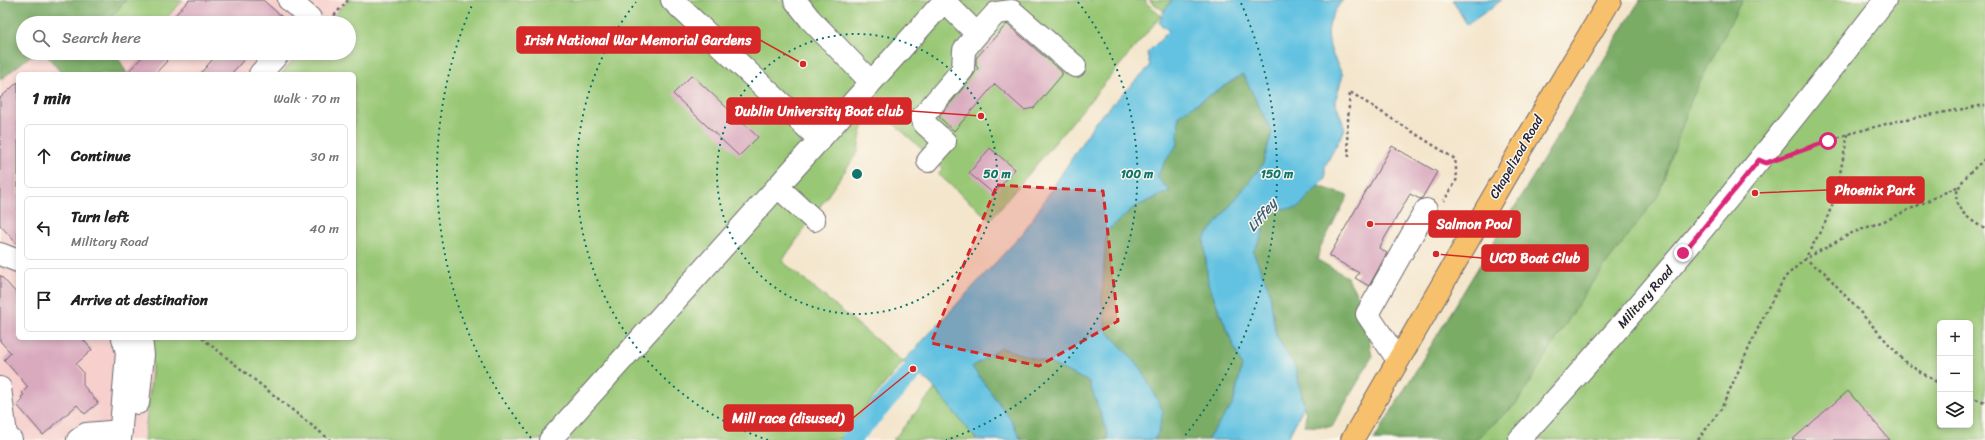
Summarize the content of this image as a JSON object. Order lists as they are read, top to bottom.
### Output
{
  "streets": {
    "main road": ["Chapelizod Road"],
    "street": ["Military Road"]
  },
  "water": ["Liffey"],
  "places": [
    "Irish National War Memorial Gardens",
    "Dublin University Boat club",
    "Phoenix Park",
    "Salmon Pool",
    "UCD Boat Club",
    "Mill race (disused)"
  ],
  "page": {
    "search": "Search here",
    "heading": ["1 min", "Walk · 70 m"],
    "list": [
      ["Continue", "30 m"],
      ["Turn left", "Military Road", "40 m"],
      "Arrive at destination"
    ],
    "map_buttons": ["+", "−"]
  },
  "rings": ["50 m", "100 m", "150 m"]
}
